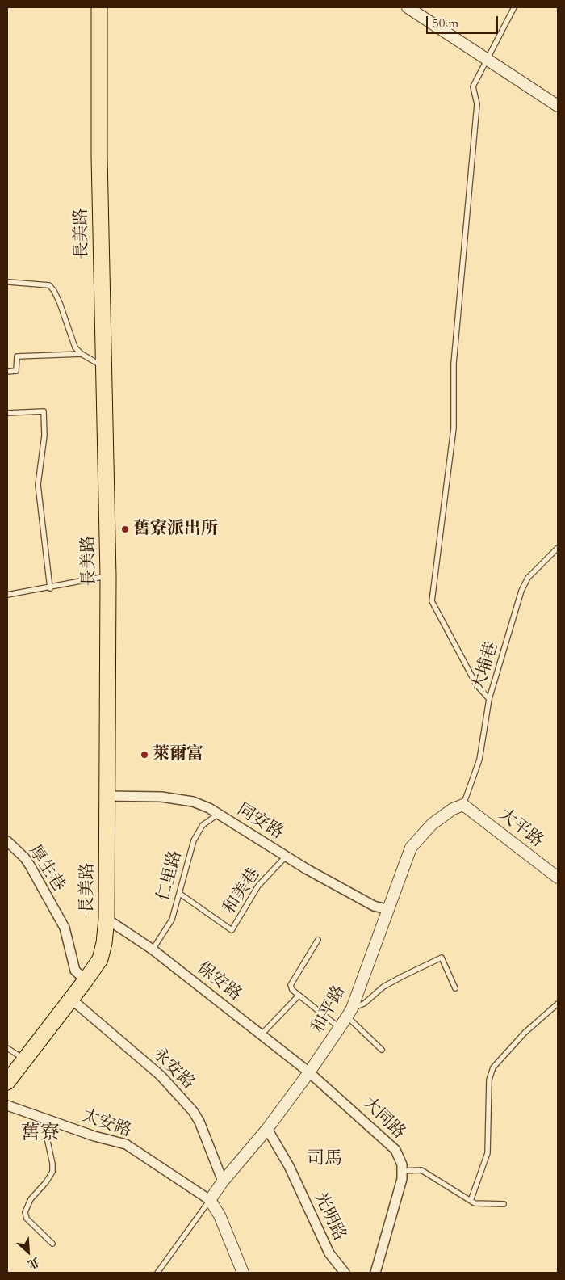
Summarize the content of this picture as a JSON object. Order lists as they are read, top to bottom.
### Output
{
  "streets": {
    "main road": ["長美路"],
    "street": [
      "同安路",
      "大平路",
      "厚生巷",
      "保安路",
      "和平路",
      "永安路",
      "大同路",
      "太安路",
      "光明路"
    ],
    "lane": ["大埔巷", "仁里路", "和美巷"]
  },
  "crossings": [
    ["長美路", "同安路"],
    ["長美路", "厚生巷"],
    ["長美路", "保安路"],
    ["長美路", "永安路"],
    ["大埔巷", "大平路"],
    ["大埔巷", "和平路"],
    ["同安路", "仁里路"],
    ["同安路", "和美巷"],
    ["同安路", "和平路"],
    ["大平路", "和平路"],
    ["仁里路", "和美巷"],
    ["仁里路", "保安路"],
    ["保安路", "和平路"],
    ["保安路", "大同路"],
    ["和平路", "永安路"],
    ["和平路", "大同路"],
    ["和平路", "太安路"],
    ["和平路", "光明路"]
  ],
  "districts": ["舊寮", "司馬"],
  "places": ["舊寮派出所", "萊爾富"],
  "scale_bar": "50 m",
  "north": "bottom right"
}
